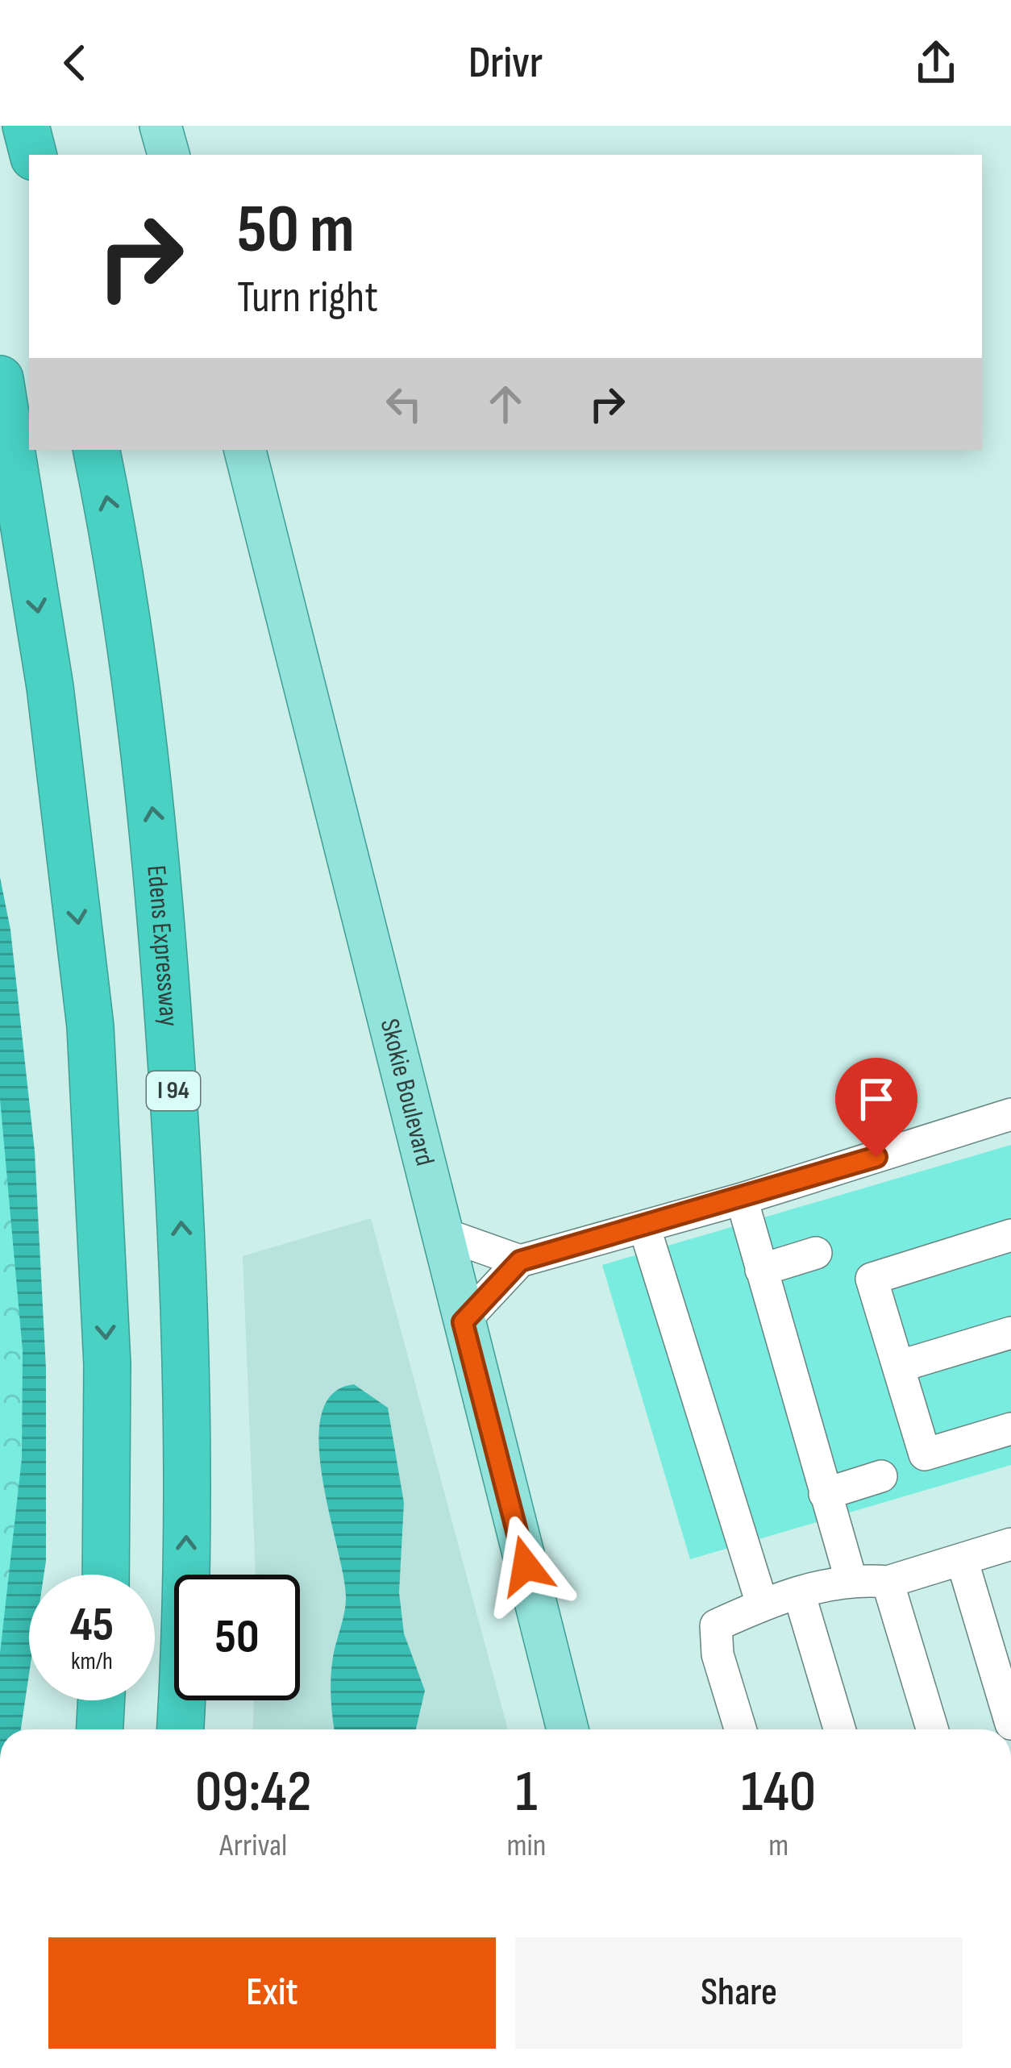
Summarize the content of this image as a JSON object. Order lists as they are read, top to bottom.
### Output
{
  "streets": {
    "highway": ["Edens Expressway", "I 94"],
    "main road": ["Skokie Boulevard"]
  },
  "page": {
    "header": "Drivr",
    "turn": ["50 m", "Turn right"],
    "speed": "45 km/h",
    "limit": "50",
    "eta": [
      "09:42",
      "Arrival",
      "1",
      "min",
      "140",
      "m"
    ],
    "buttons": ["Exit", "Share"]
  }
}
